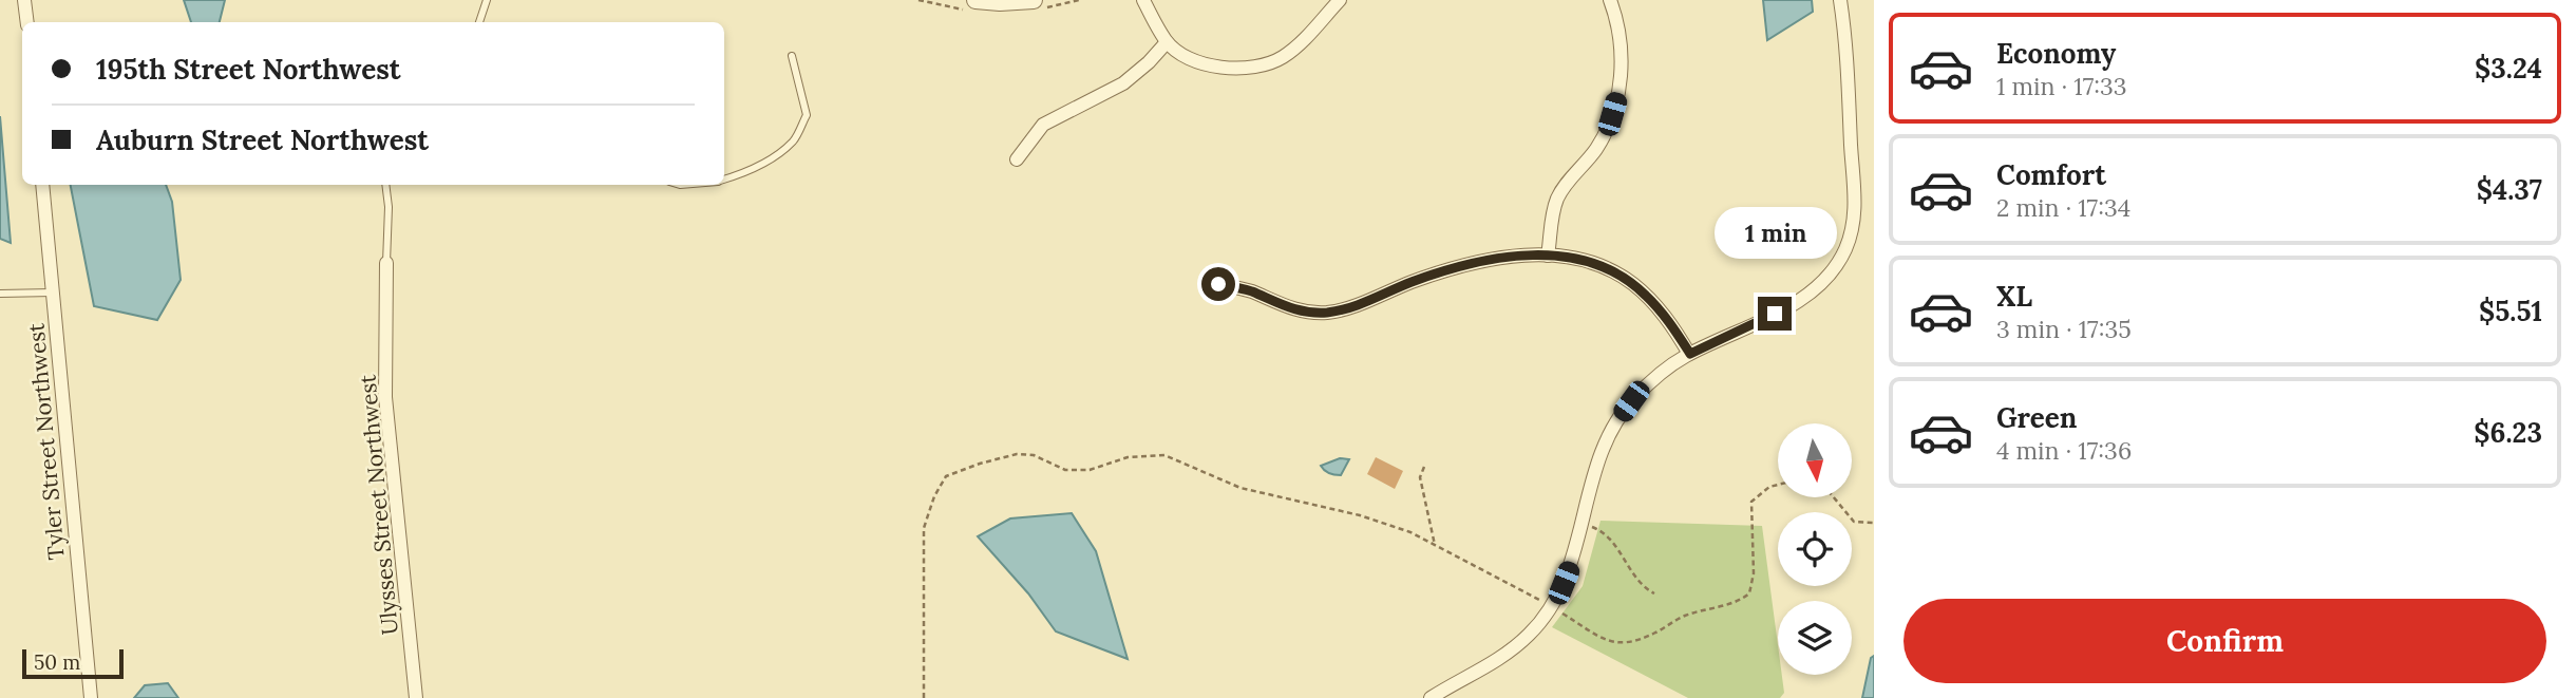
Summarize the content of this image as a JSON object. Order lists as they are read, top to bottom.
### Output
{
  "streets": {
    "street": ["Tyler Street Northwest", "Ulysses Street Northwest"]
  },
  "scale_bar": "50 m",
  "north": "bottom",
  "page": {
    "list": [
      {
        "name": "Economy",
        "note": "1 min · 17:33",
        "value": "$3.24"
      },
      {
        "name": "Comfort",
        "note": "2 min · 17:34",
        "value": "$4.37"
      },
      {
        "name": "XL",
        "note": "3 min · 17:35",
        "value": "$5.51"
      },
      {
        "name": "Green",
        "note": "4 min · 17:36",
        "value": "$6.23"
      }
    ],
    "banner": ["195th Street Northwest", "Auburn Street Northwest"],
    "bubble": "1 min",
    "buttons": "Confirm",
    "scale": "50 m"
  }
}
